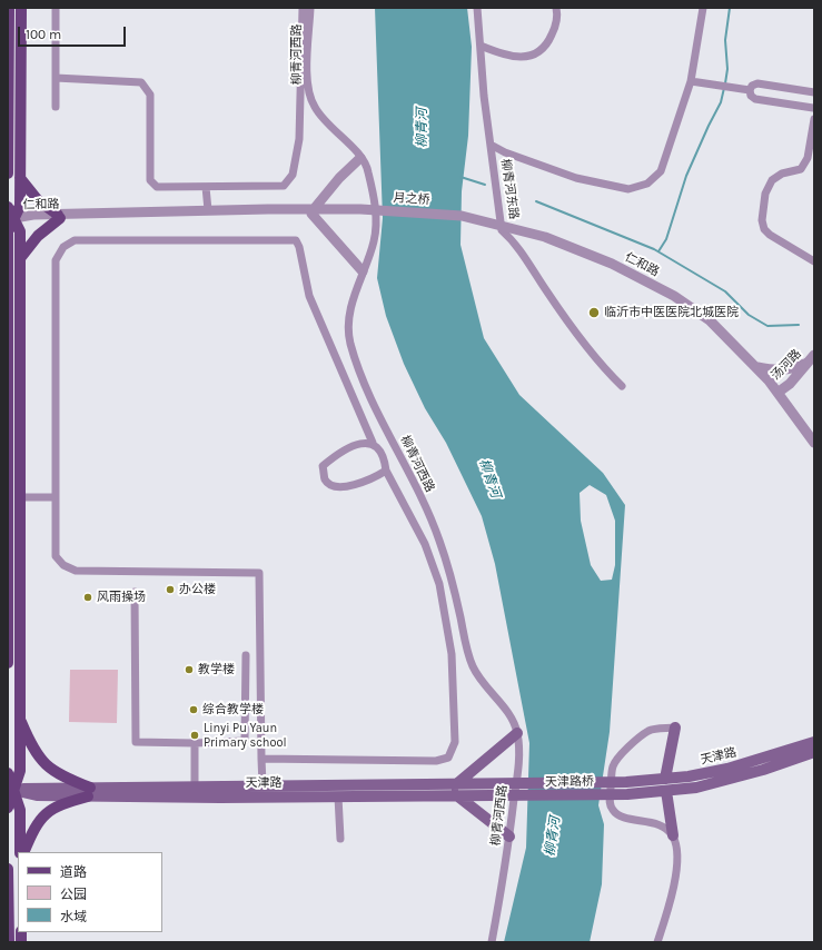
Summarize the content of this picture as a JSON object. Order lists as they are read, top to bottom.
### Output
{
  "streets": {
    "main road": ["天津路", "天津路桥"],
    "street": [
      "柳青河西路",
      "柳青河东路",
      "月之桥",
      "仁和路",
      "汤河路"
    ]
  },
  "crossings": [
    ["柳青河东路", "仁和路"],
    ["月之桥", "仁和路"],
    ["仁和路", "汤河路"],
    ["天津路", "天津路桥"]
  ],
  "water": ["柳青河"],
  "places": [
    "临沂市中医医院北城医院",
    "办公楼",
    "风雨操场",
    "教学楼",
    "综合教学楼",
    "Linyi Pu Yaun Primary school"
  ],
  "legend": ["道路", "公园", "水域"],
  "scale_bar": "100 m"
}
